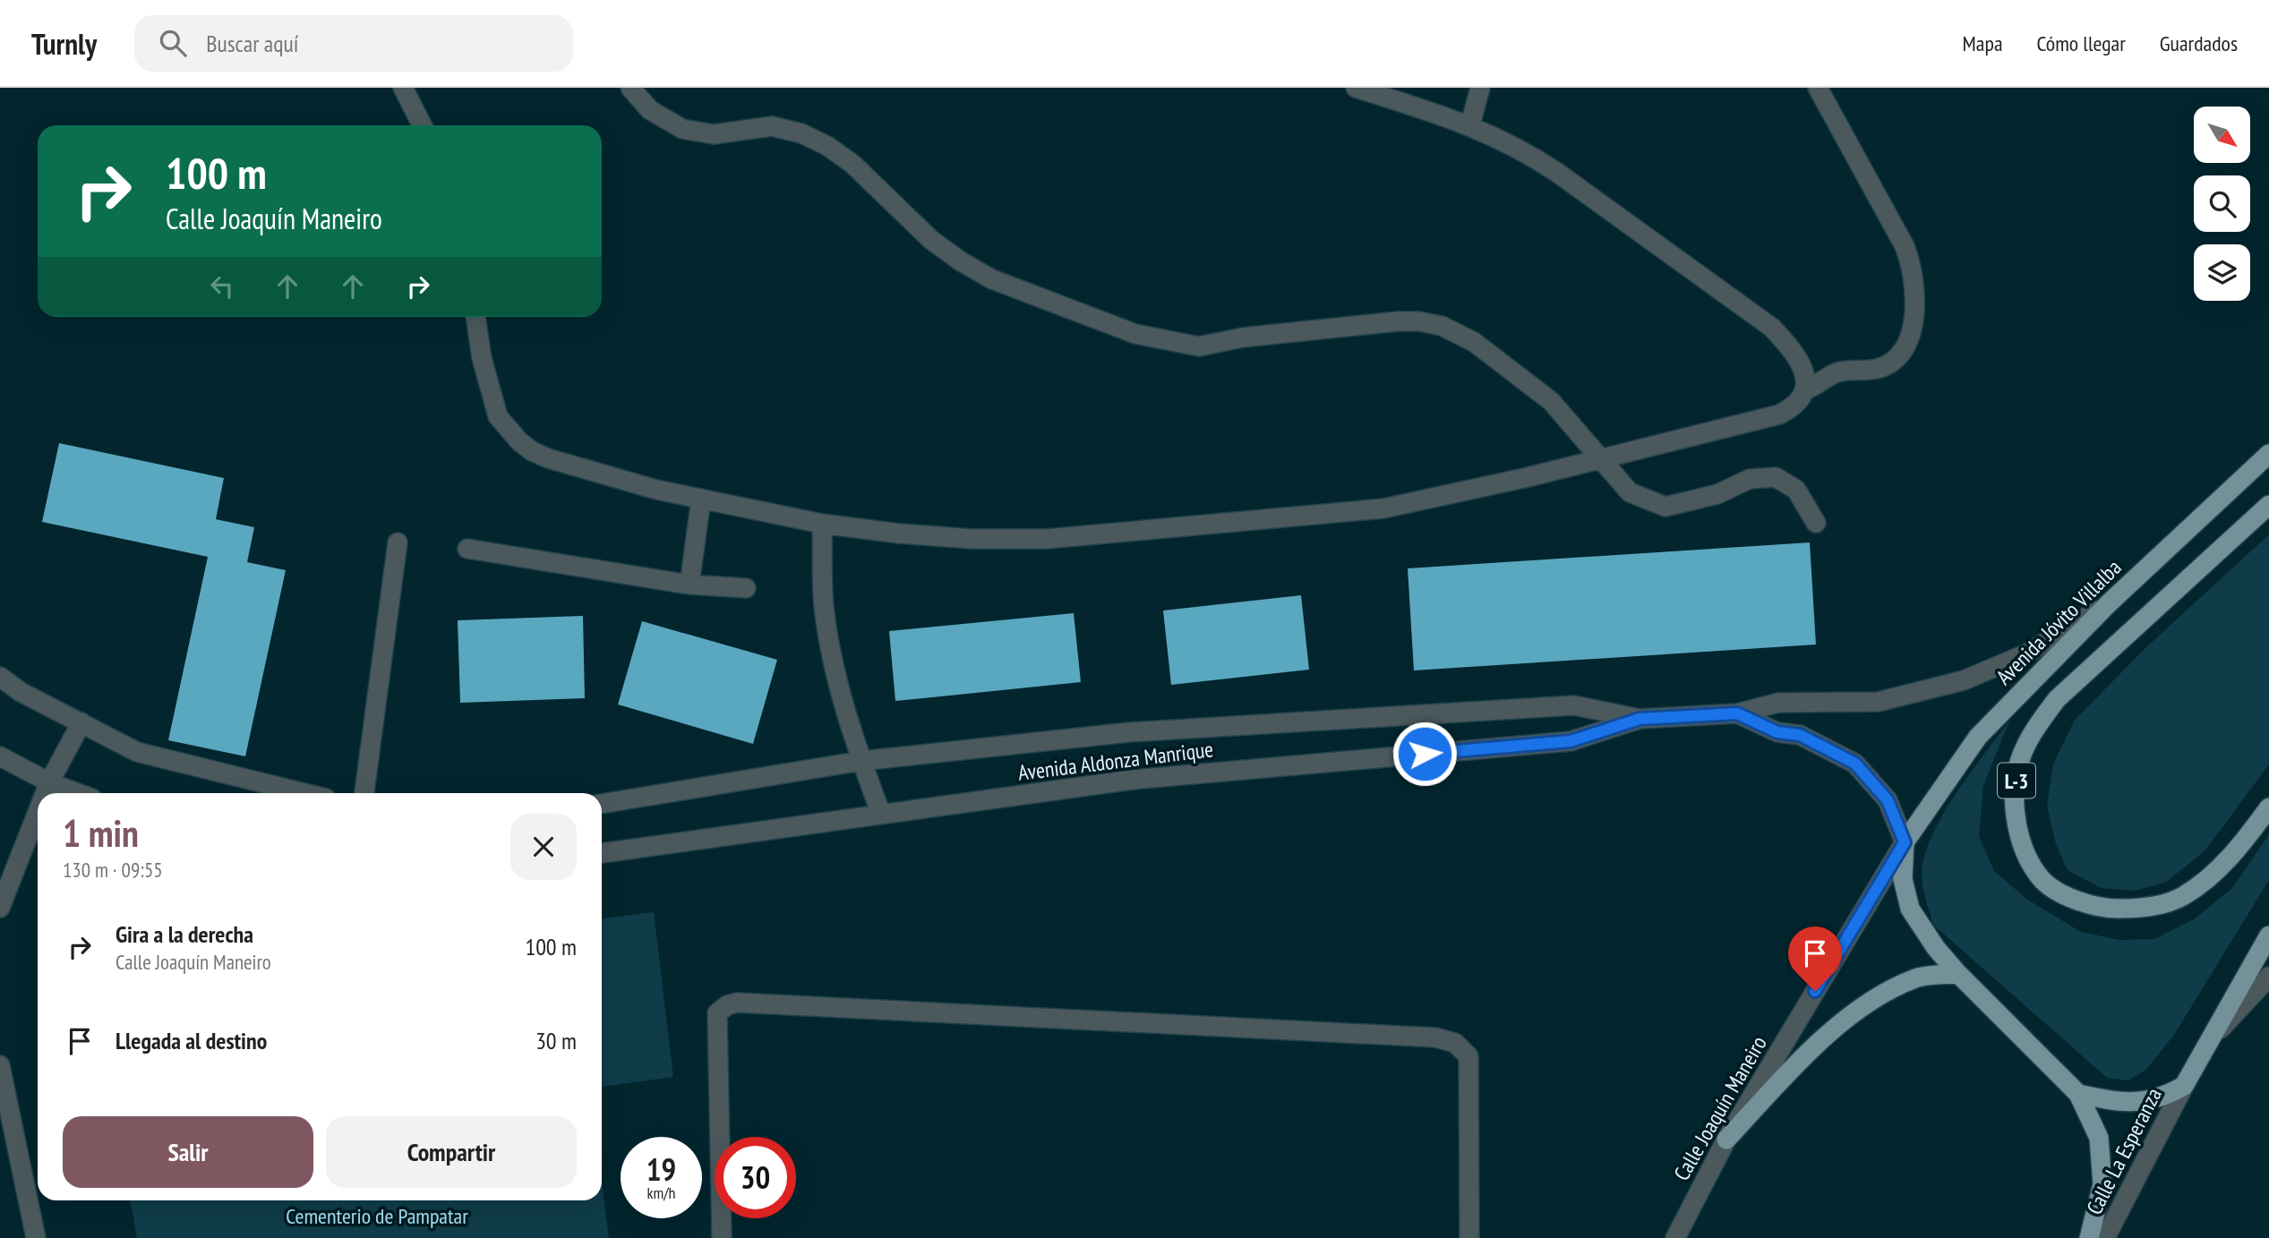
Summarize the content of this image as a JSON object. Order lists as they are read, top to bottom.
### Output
{
  "streets": {
    "main road": ["Avenida Jóvito Villalba", "L-3"],
    "street": ["Avenida Aldonza Manrique", "Calle Joaquín Maneiro", "Calle La Esperanza"]
  },
  "crossings": [
    ["Avenida Jóvito Villalba", "Avenida Aldonza Manrique"],
    ["Avenida Jóvito Villalba", "Calle Joaquín Maneiro"],
    ["Avenida Aldonza Manrique", "Calle Joaquín Maneiro"],
    ["L-3", "Calle Joaquín Maneiro"]
  ],
  "parks": ["Cementerio de Pampatar"],
  "north": "bottom right",
  "page": {
    "header": "Turnly",
    "search": "Buscar aquí",
    "nav": ["Mapa", "Cómo llegar", "Guardados"],
    "turn": ["100 m", "Calle Joaquín Maneiro"],
    "heading": ["1 min", "130 m · 09:55"],
    "list": [
      {
        "name": "Gira a la derecha",
        "note": "Calle Joaquín Maneiro",
        "value": "100 m"
      },
      {
        "name": "Llegada al destino",
        "value": "30 m"
      }
    ],
    "buttons": ["Salir", "Compartir"],
    "speed": "19 km/h",
    "limit": "30"
  }
}
